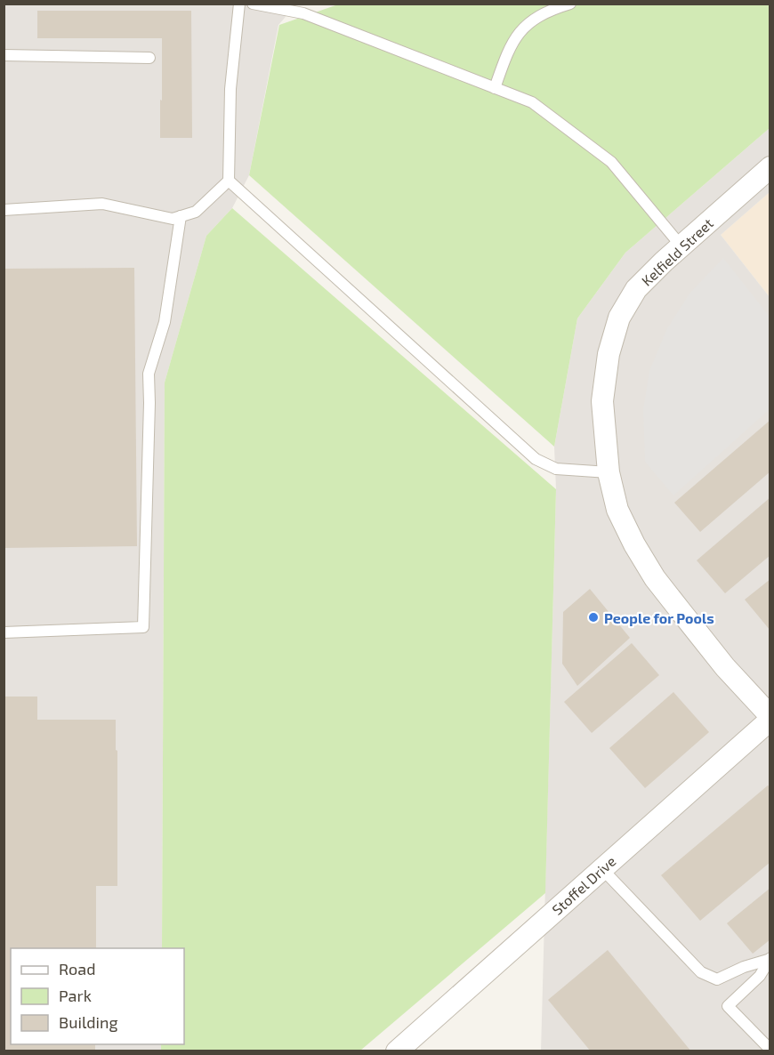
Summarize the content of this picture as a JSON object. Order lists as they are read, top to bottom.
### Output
{
  "streets": {
    "street": ["Kelfield Street", "Stoffel Drive"]
  },
  "crossings": [
    ["Kelfield Street", "Stoffel Drive"]
  ],
  "places": ["People for Pools"],
  "legend": ["Road", "Park", "Building"]
}
